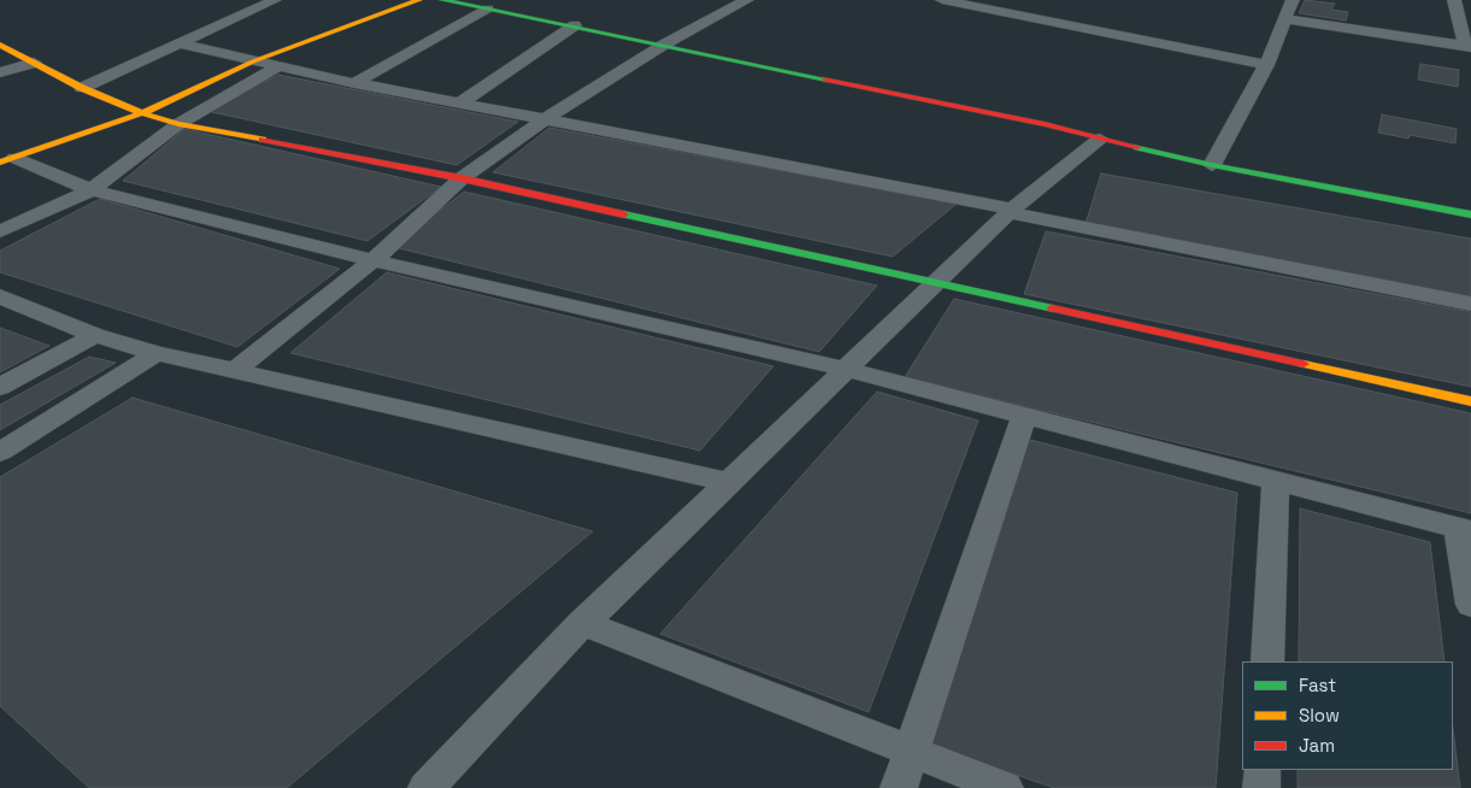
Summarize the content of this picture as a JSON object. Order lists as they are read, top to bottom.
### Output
{
  "legend": ["Fast", "Slow", "Jam"]
}
